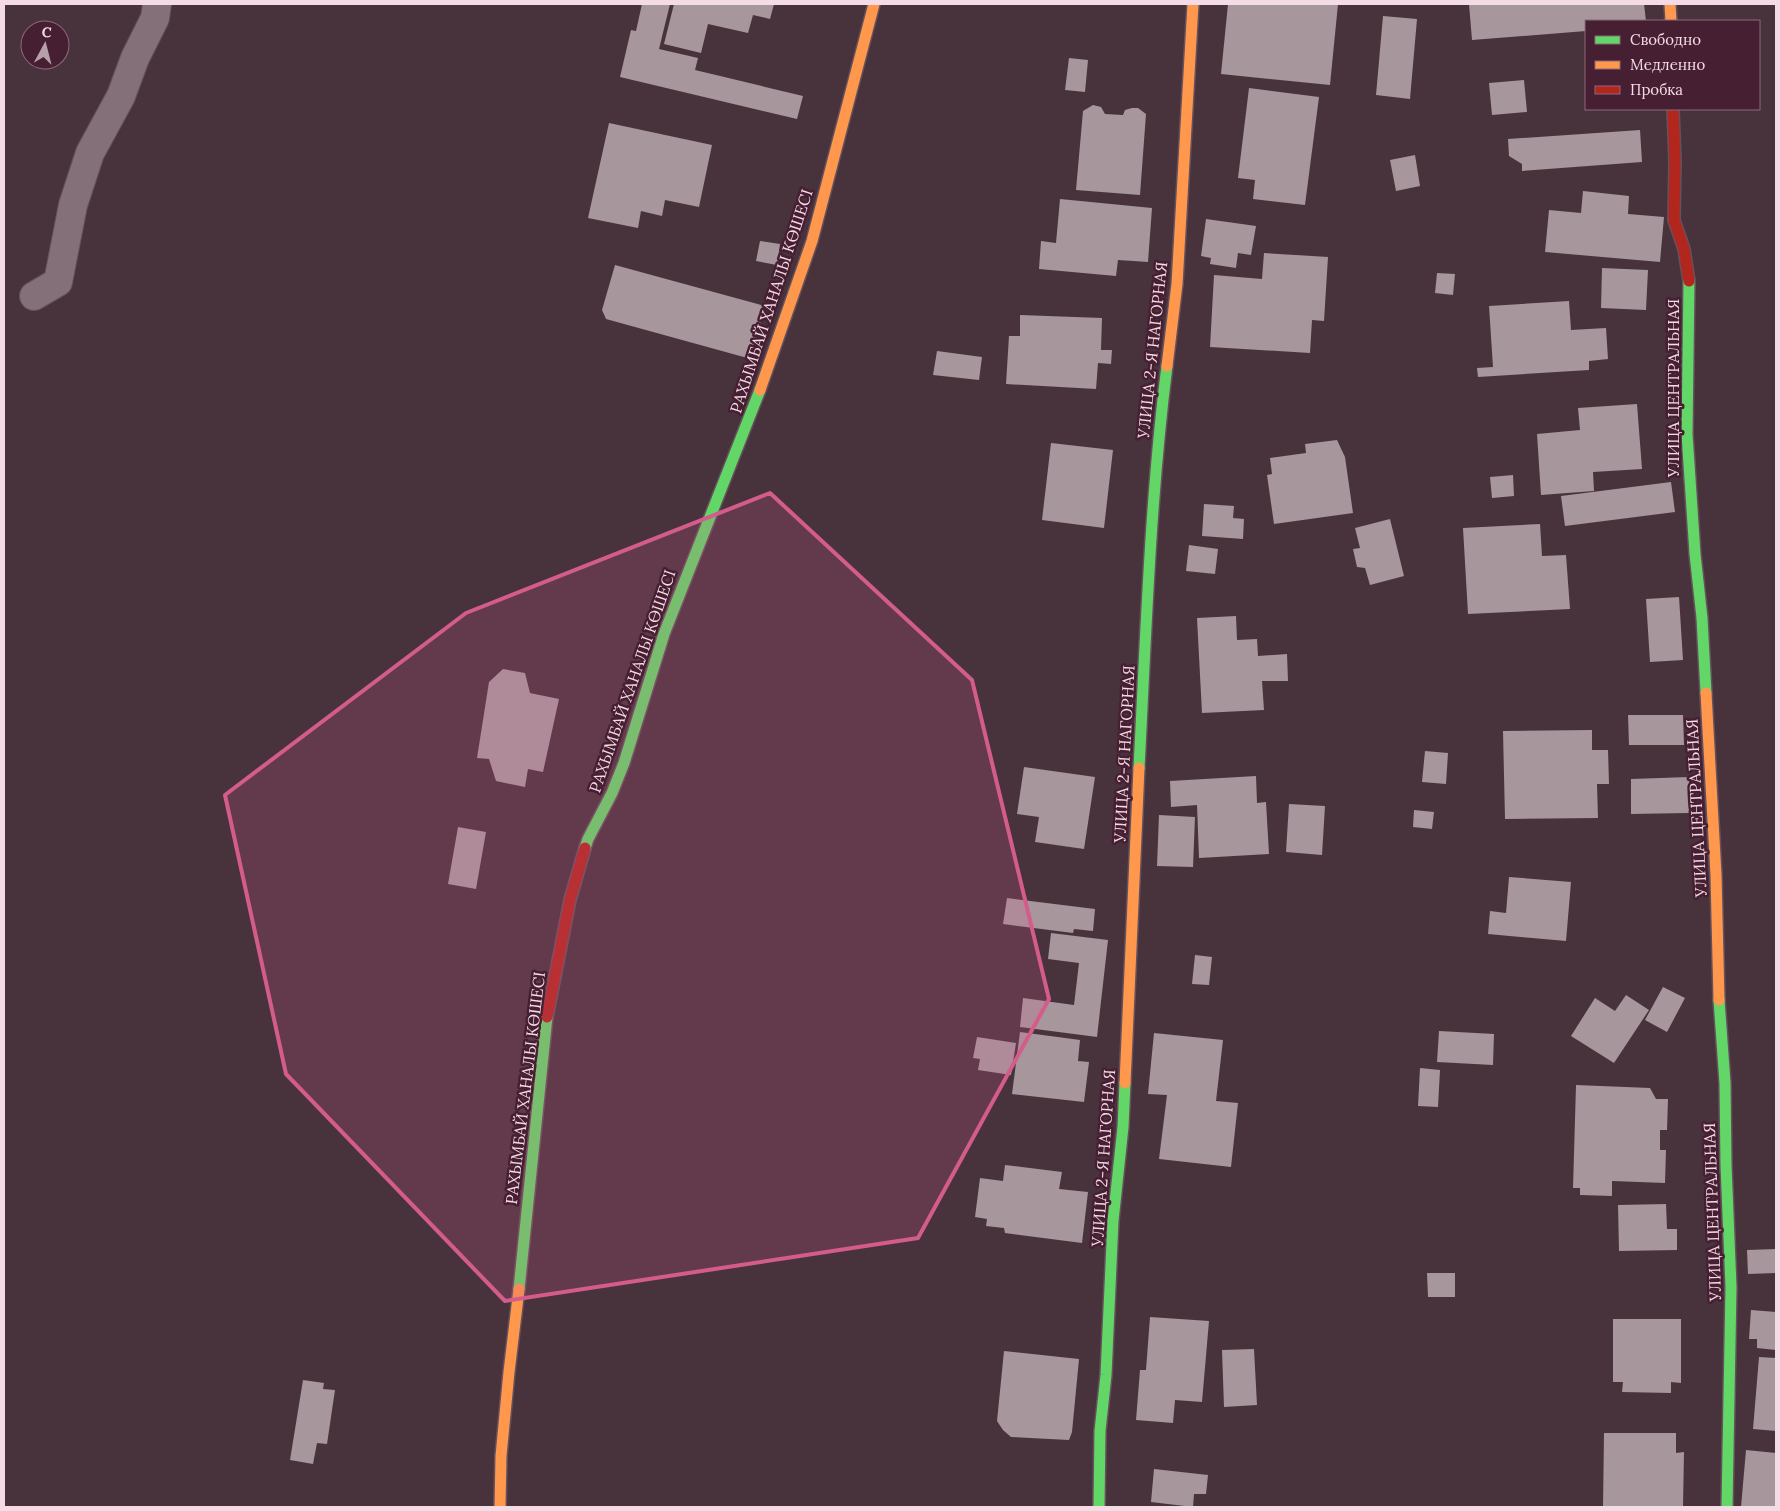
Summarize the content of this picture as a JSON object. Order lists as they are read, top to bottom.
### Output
{
  "streets": {
    "street": ["РАХЫМБАЙ ХАНАЛЫ КӨШЕСІ", "УЛИЦА 2-Я НАГОРНАЯ", "УЛИЦА ЦЕНТРАЛЬНАЯ"]
  },
  "legend": ["Свободно", "Медленно", "Пробка"],
  "north": "top"
}
